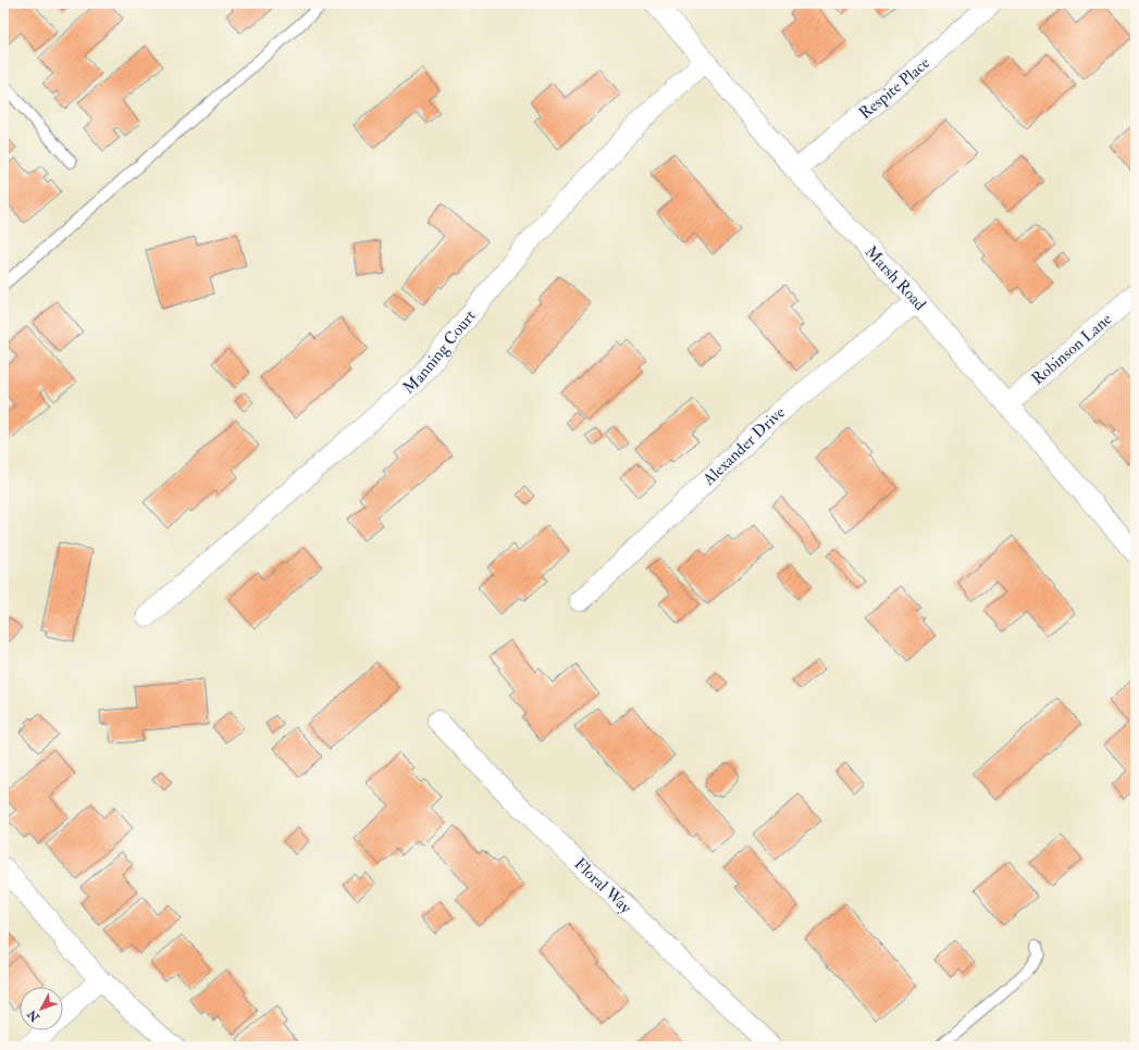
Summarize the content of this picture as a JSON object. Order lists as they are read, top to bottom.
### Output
{
  "streets": {
    "street": [
      "Respite Place",
      "Marsh Road",
      "Robinson Lane",
      "Manning Court",
      "Alexander Drive",
      "Floral Way"
    ]
  },
  "crossings": [
    ["Respite Place", "Marsh Road"],
    ["Marsh Road", "Robinson Lane"],
    ["Marsh Road", "Manning Court"],
    ["Marsh Road", "Alexander Drive"]
  ],
  "north": "bottom left"
}
